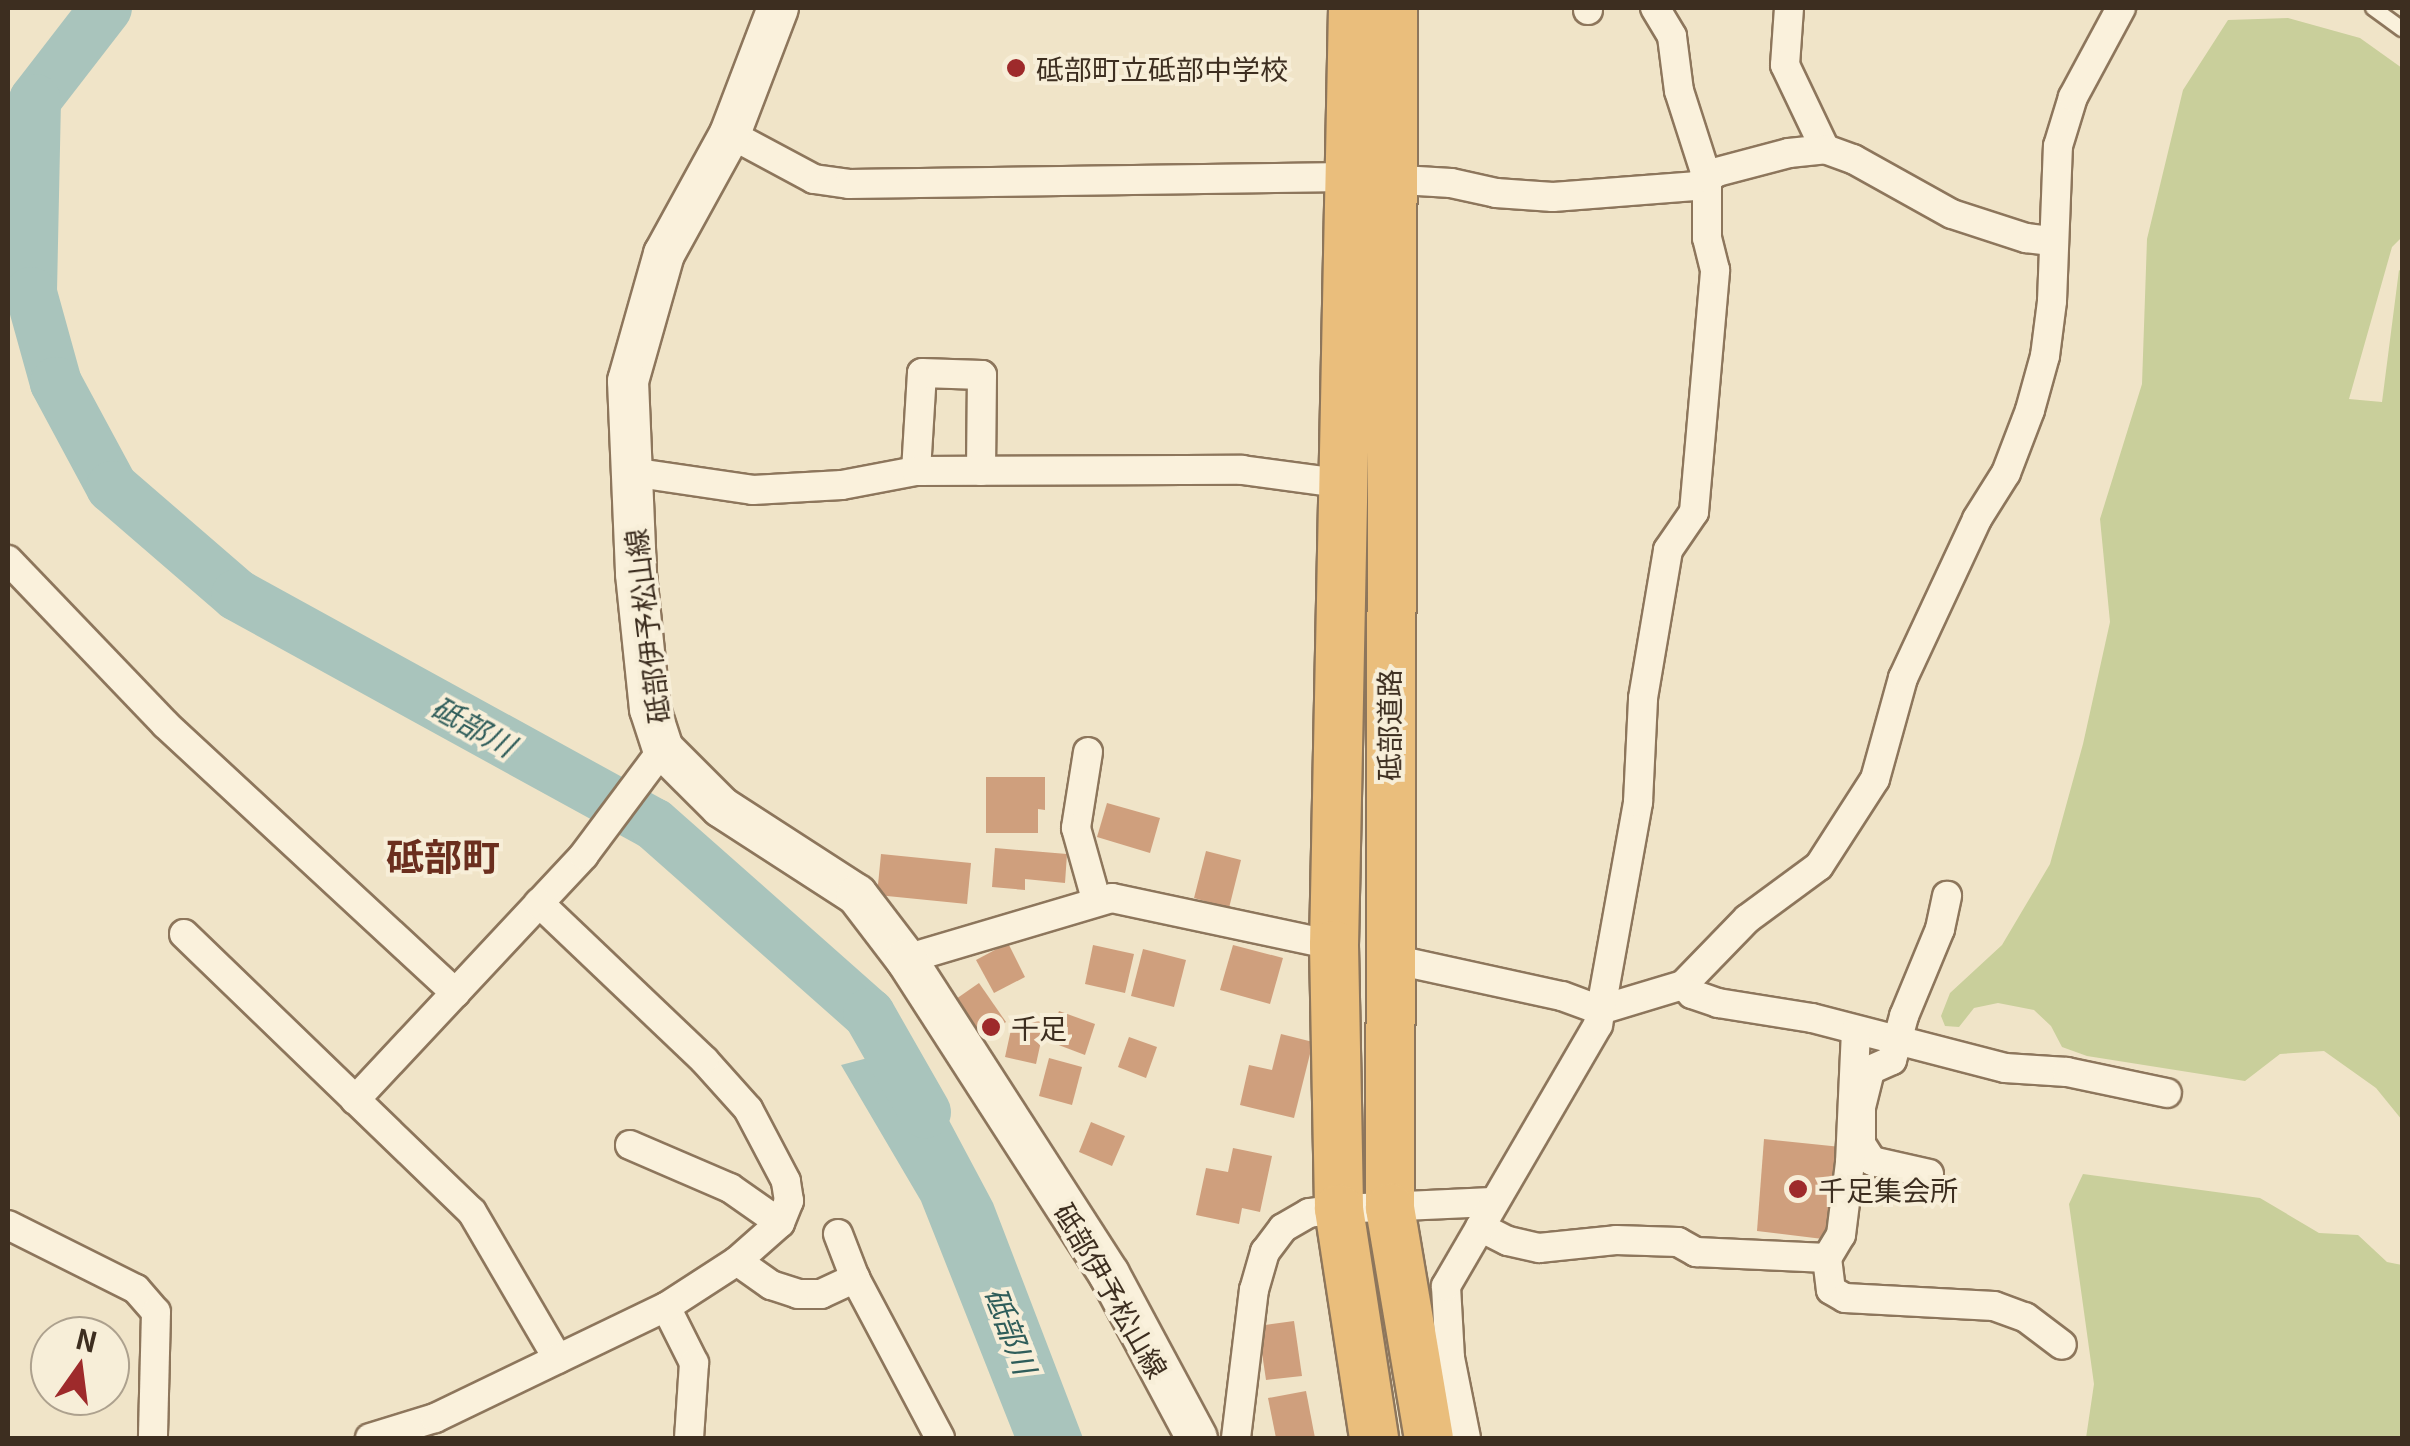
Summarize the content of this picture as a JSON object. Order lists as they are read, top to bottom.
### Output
{
  "streets": {
    "highway": ["砥部道路"],
    "main road": ["砥部伊予松山線"]
  },
  "districts": ["砥部町"],
  "water": ["砥部川"],
  "places": ["砥部町立砥部中学校", "千足", "千足集会所"],
  "north": "top"
}
